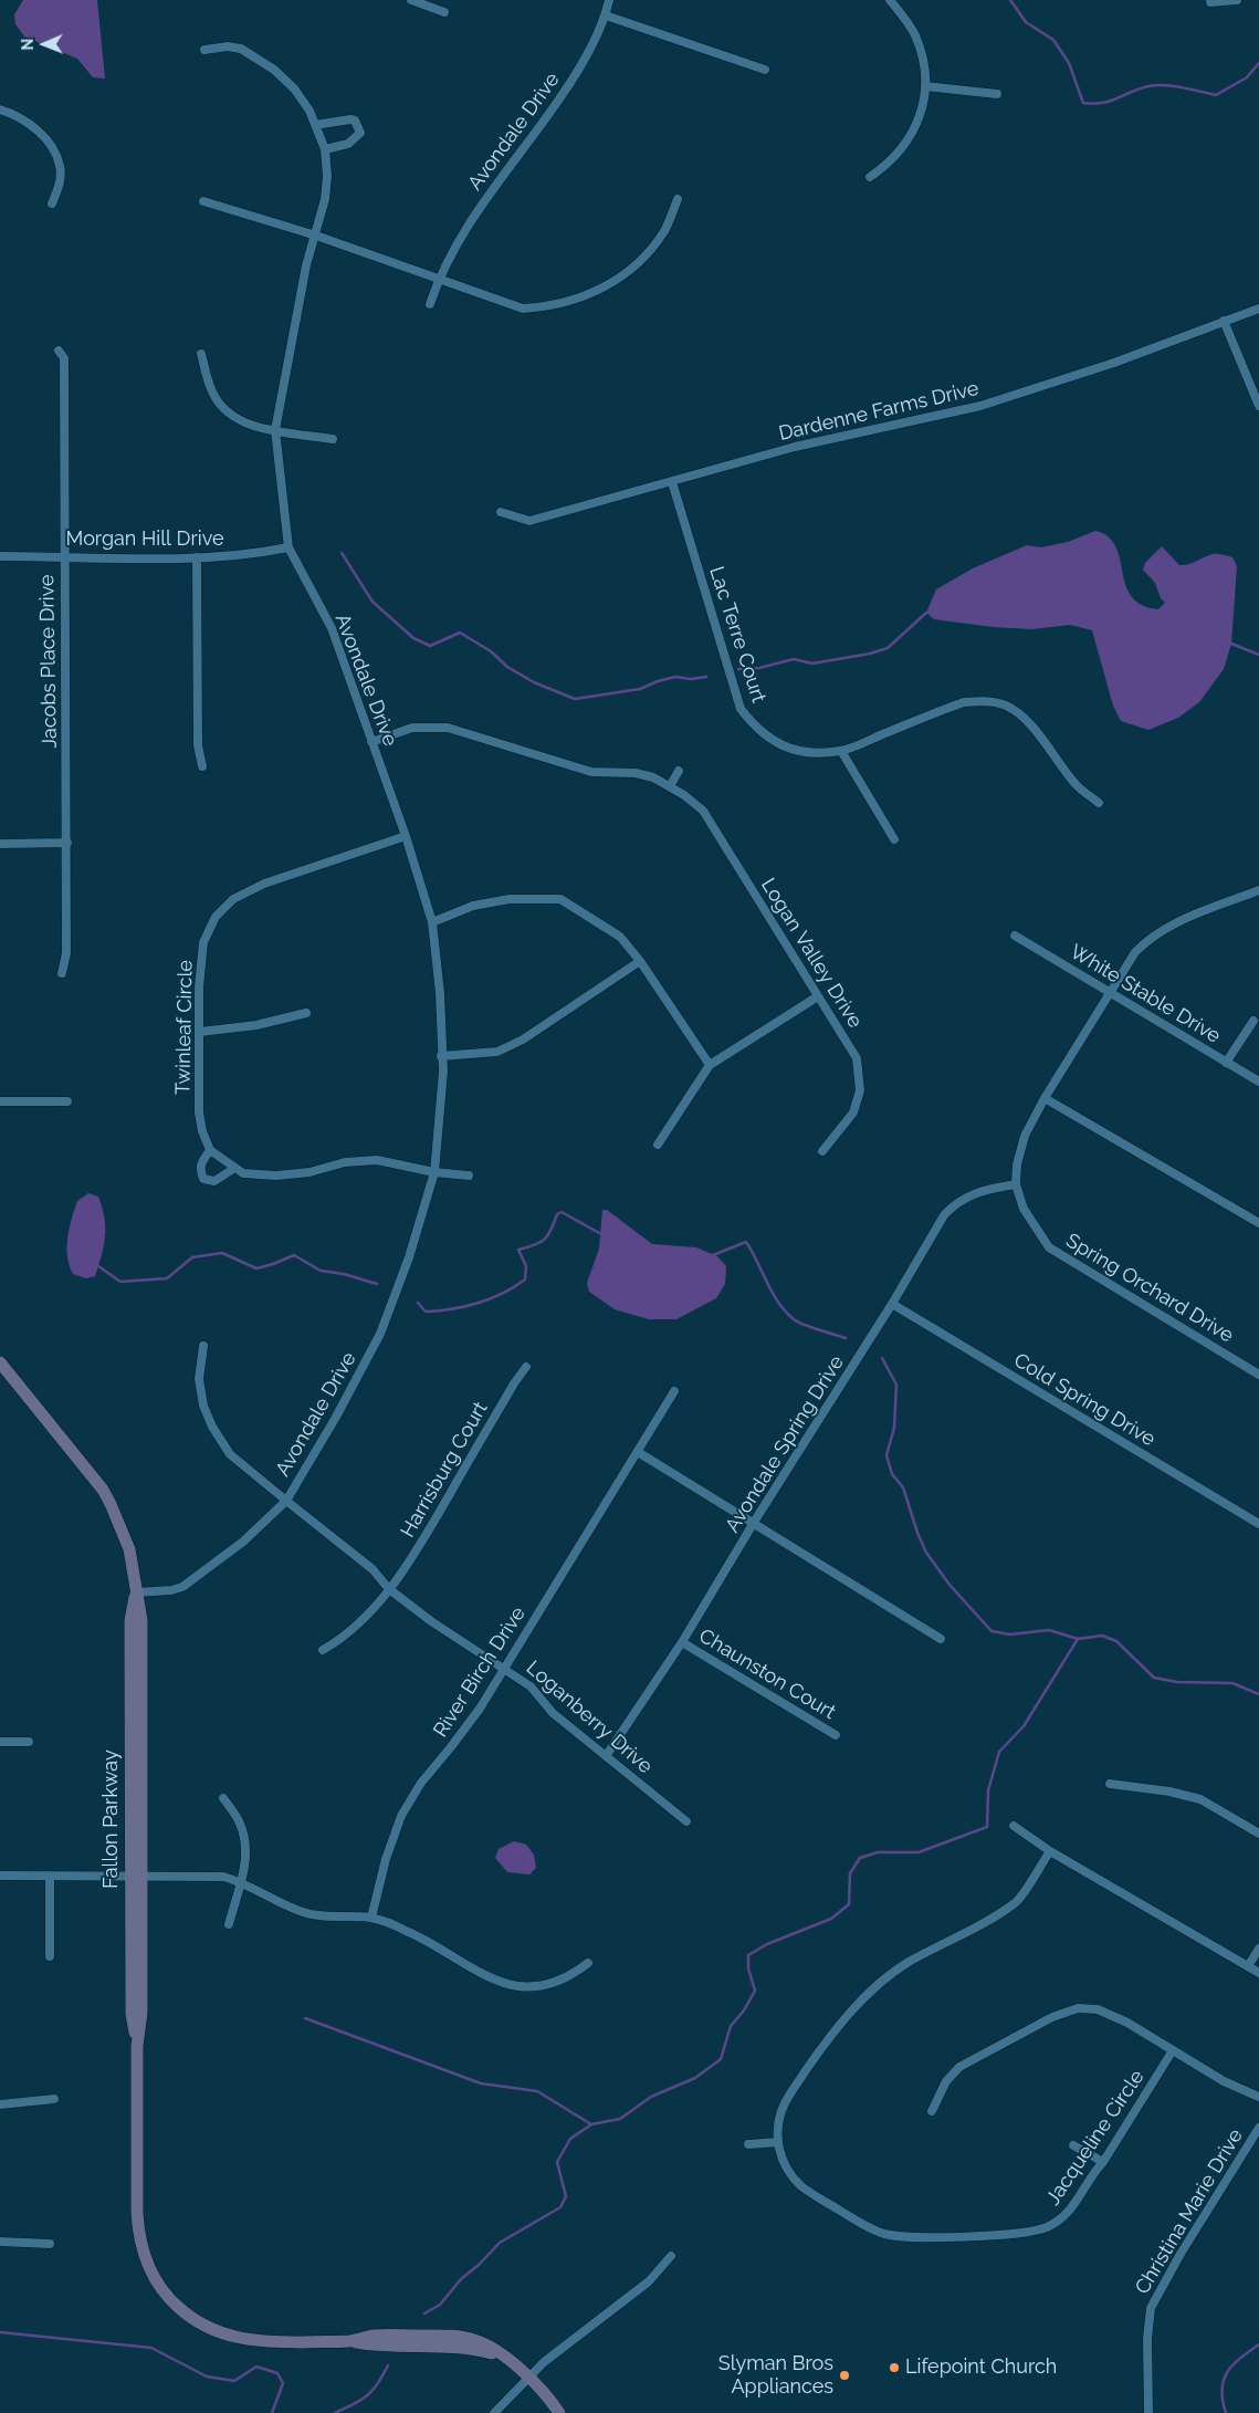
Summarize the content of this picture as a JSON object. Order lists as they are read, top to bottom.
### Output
{
  "streets": {
    "street": [
      "Avondale Drive",
      "Dardenne Farms Drive",
      "Morgan Hill Drive",
      "Lac Terre Court",
      "Jacobs Place Drive",
      "Logan Valley Drive",
      "White Stable Drive",
      "Twinleaf Circle",
      "Spring Orchard Drive",
      "Cold Spring Drive",
      "Avondale Spring Drive",
      "Harrisburg Court",
      "River Birch Drive",
      "Chaunston Court",
      "Loganberry Drive",
      "Fallon Parkway",
      "Jacqueline Circle",
      "Christina Marie Drive"
    ]
  },
  "crossings": [
    ["Avondale Drive", "Morgan Hill Drive"],
    ["Avondale Drive", "Logan Valley Drive"],
    ["Avondale Drive", "Twinleaf Circle"],
    ["Avondale Drive", "Loganberry Drive"],
    ["Avondale Drive", "Fallon Parkway"],
    ["Dardenne Farms Drive", "Lac Terre Court"],
    ["Morgan Hill Drive", "Jacobs Place Drive"],
    ["White Stable Drive", "Spring Orchard Drive"],
    ["Spring Orchard Drive", "Avondale Spring Drive"],
    ["Cold Spring Drive", "Avondale Spring Drive"],
    ["Avondale Spring Drive", "Chaunston Court"],
    ["Avondale Spring Drive", "Loganberry Drive"],
    ["Harrisburg Court", "Loganberry Drive"],
    ["River Birch Drive", "Loganberry Drive"]
  ],
  "places": ["Lifepoint Church", "Slyman Bros Appliances"],
  "north": "left"
}
